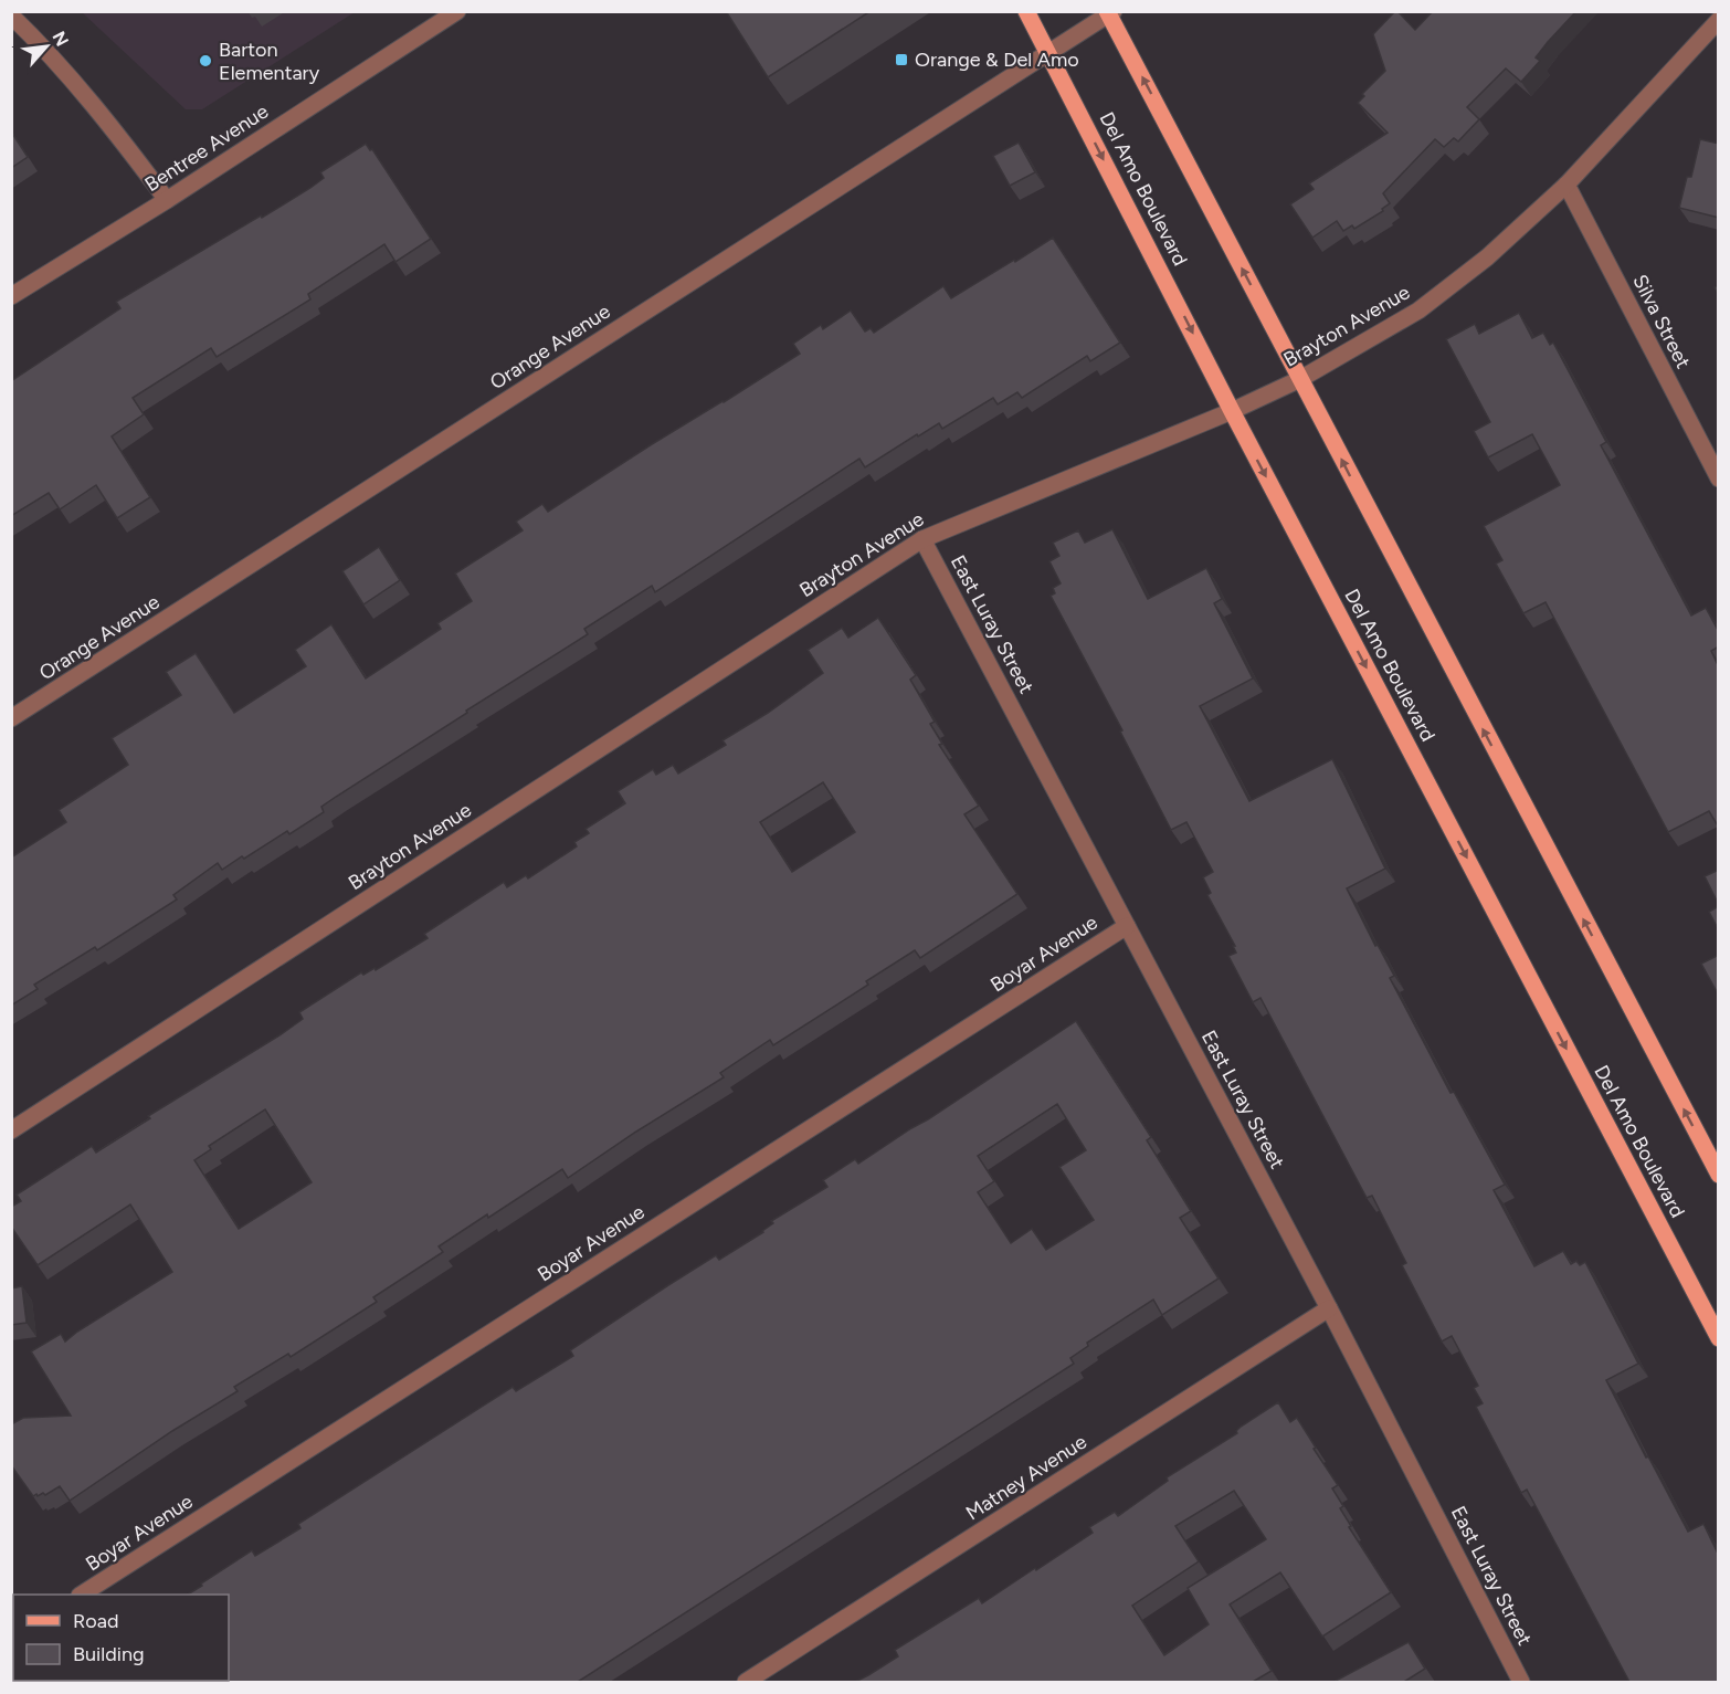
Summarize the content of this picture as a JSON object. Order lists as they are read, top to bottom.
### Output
{
  "streets": {
    "main road": ["Del Amo Boulevard"],
    "street": [
      "Bentree Avenue",
      "Silva Street",
      "Brayton Avenue",
      "Orange Avenue",
      "East Luray Street",
      "Boyar Avenue",
      "Matney Avenue"
    ]
  },
  "crossings": [
    ["Del Amo Boulevard", "Brayton Avenue"],
    ["Del Amo Boulevard", "Orange Avenue"],
    ["Silva Street", "Brayton Avenue"],
    ["Brayton Avenue", "East Luray Street"],
    ["East Luray Street", "Boyar Avenue"],
    ["East Luray Street", "Matney Avenue"]
  ],
  "places": {
    "transit": ["Orange & Del Amo"],
    "other": ["Barton Elementary"]
  },
  "legend": ["Road", "Building"],
  "north": "top right"
}
